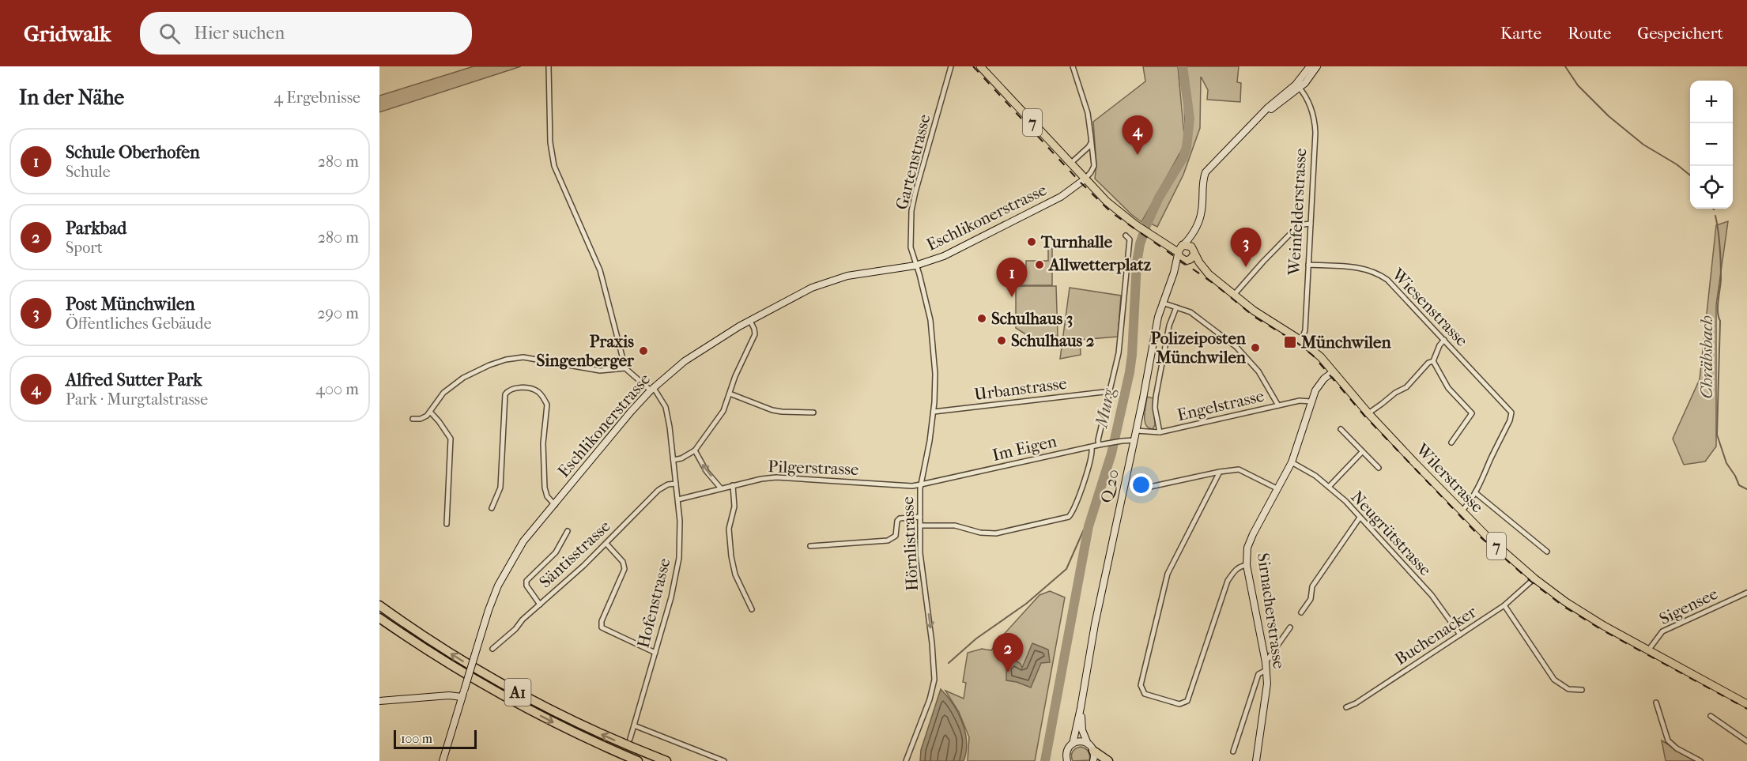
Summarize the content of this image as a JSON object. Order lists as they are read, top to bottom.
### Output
{
  "streets": {
    "highway": ["A1"],
    "main road": [
      "7",
      "Eschlikonerstrasse",
      "Wilerstrasse",
      "Q 20",
      "Sirnacherstrasse"
    ],
    "street": [
      "Gartenstrasse",
      "Weinfelderstrasse",
      "Wiesenstrasse",
      "Urbanstrasse",
      "Engelstrasse",
      "Im Eigen",
      "Pilgerstrasse",
      "Neugrütstrasse",
      "Hörnlistrasse",
      "Säntisstrasse",
      "Hofenstrasse",
      "Sigensee",
      "Buchenacker"
    ]
  },
  "crossings": [
    ["7", "Eschlikonerstrasse"],
    ["7", "Wilerstrasse"],
    ["7", "Q 20"],
    ["Gartenstrasse", "Eschlikonerstrasse"],
    ["Gartenstrasse", "Hörnlistrasse"],
    ["Weinfelderstrasse", "Wiesenstrasse"],
    ["Weinfelderstrasse", "Wilerstrasse"],
    ["Eschlikonerstrasse", "Hörnlistrasse"],
    ["Eschlikonerstrasse", "Hofenstrasse"],
    ["Urbanstrasse", "Hörnlistrasse"],
    ["Engelstrasse", "Q 20"],
    ["Engelstrasse", "Sirnacherstrasse"],
    ["Im Eigen", "Pilgerstrasse"],
    ["Im Eigen", "Q 20"],
    ["Im Eigen", "Hörnlistrasse"],
    ["Pilgerstrasse", "Hörnlistrasse"],
    ["Pilgerstrasse", "Hofenstrasse"],
    ["Wilerstrasse", "Q 20"],
    ["Wilerstrasse", "Sigensee"],
    ["Wilerstrasse", "Sirnacherstrasse"],
    ["Wilerstrasse", "Buchenacker"],
    ["Neugrütstrasse", "Sirnacherstrasse"],
    ["Neugrütstrasse", "Buchenacker"],
    ["Säntisstrasse", "Hofenstrasse"]
  ],
  "one_way": ["Hörnlistrasse"],
  "water": ["Chräbsbach", "Murg"],
  "places": {
    "other": [
      "Turnhalle",
      "Allwetterplatz",
      "Schulhaus 3",
      "Schulhaus 2",
      "Polizeiposten Münchwilen",
      "Praxis Singenberger"
    ],
    "transit": ["Münchwilen"]
  },
  "scale_bar": "100 m",
  "page": {
    "header": "Gridwalk",
    "search": "Hier suchen",
    "nav": ["Karte", "Route", "Gespeichert"],
    "heading": ["In der Nähe", "4 Ergebnisse"],
    "map_buttons": ["+", "−"],
    "pins": [
      "4",
      "3",
      "1",
      "2"
    ],
    "list": [
      {
        "mark": "1",
        "name": "Schule Oberhofen",
        "note": "Schule",
        "value": "280 m"
      },
      {
        "mark": "2",
        "name": "Parkbad",
        "note": "Sport",
        "value": "280 m"
      },
      {
        "mark": "3",
        "name": "Post Münchwilen",
        "note": "Öffentliches Gebäude",
        "value": "290 m"
      },
      {
        "mark": "4",
        "name": "Alfred Sutter Park",
        "note": "Park · Murgtalstrasse",
        "value": "400 m"
      }
    ],
    "scale": "100 m"
  }
}
